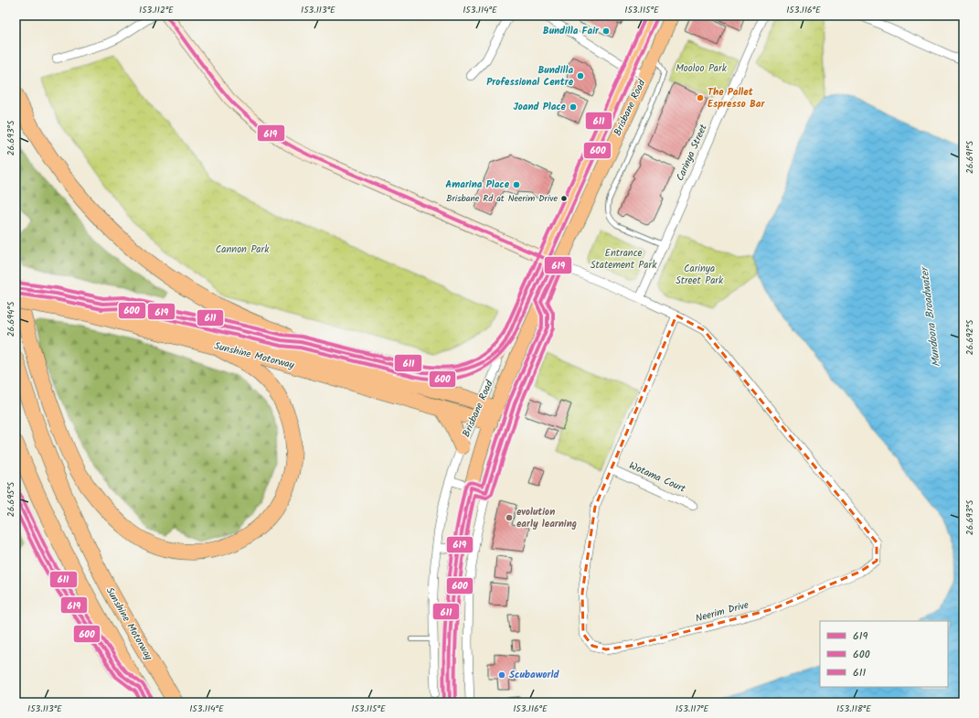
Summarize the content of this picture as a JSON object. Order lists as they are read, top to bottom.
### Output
{
  "streets": {
    "highway": ["Sunshine Motorway"],
    "main road": ["Brisbane Road"],
    "street": ["Carinya Street", "Wotama Court", "Neerim Drive"]
  },
  "crossings": [
    ["Brisbane Road", "Carinya Street"],
    ["Brisbane Road", "Sunshine Motorway"],
    ["Brisbane Road", "Neerim Drive"],
    ["Carinya Street", "Neerim Drive"],
    ["Wotama Court", "Neerim Drive"]
  ],
  "water": ["Mundoora Broadwater"],
  "parks": [
    "Mooloo Park",
    "Cannon Park",
    "Entrance Statement Park",
    "Carinya Street Park"
  ],
  "places": [
    "Bundilla Fair",
    "Bundilla Professional Centre",
    "The Pallet Espresso Bar",
    "Joand Place",
    "Amarina Place",
    "Brisbane Rd at Neerim Drive",
    "evolution early learning",
    "Scubaworld"
  ],
  "lines": ["transit line 619", "transit line 611", "transit line 600"],
  "legend": ["619", "600", "611"],
  "coordinates": [
    "153.112°E",
    "153.113°E",
    "153.114°E",
    "153.115°E",
    "153.116°E",
    "26.693°S",
    "26.691°S",
    "26.694°S",
    "26.692°S",
    "26.695°S",
    "153.117°E",
    "153.118°E"
  ]
}
